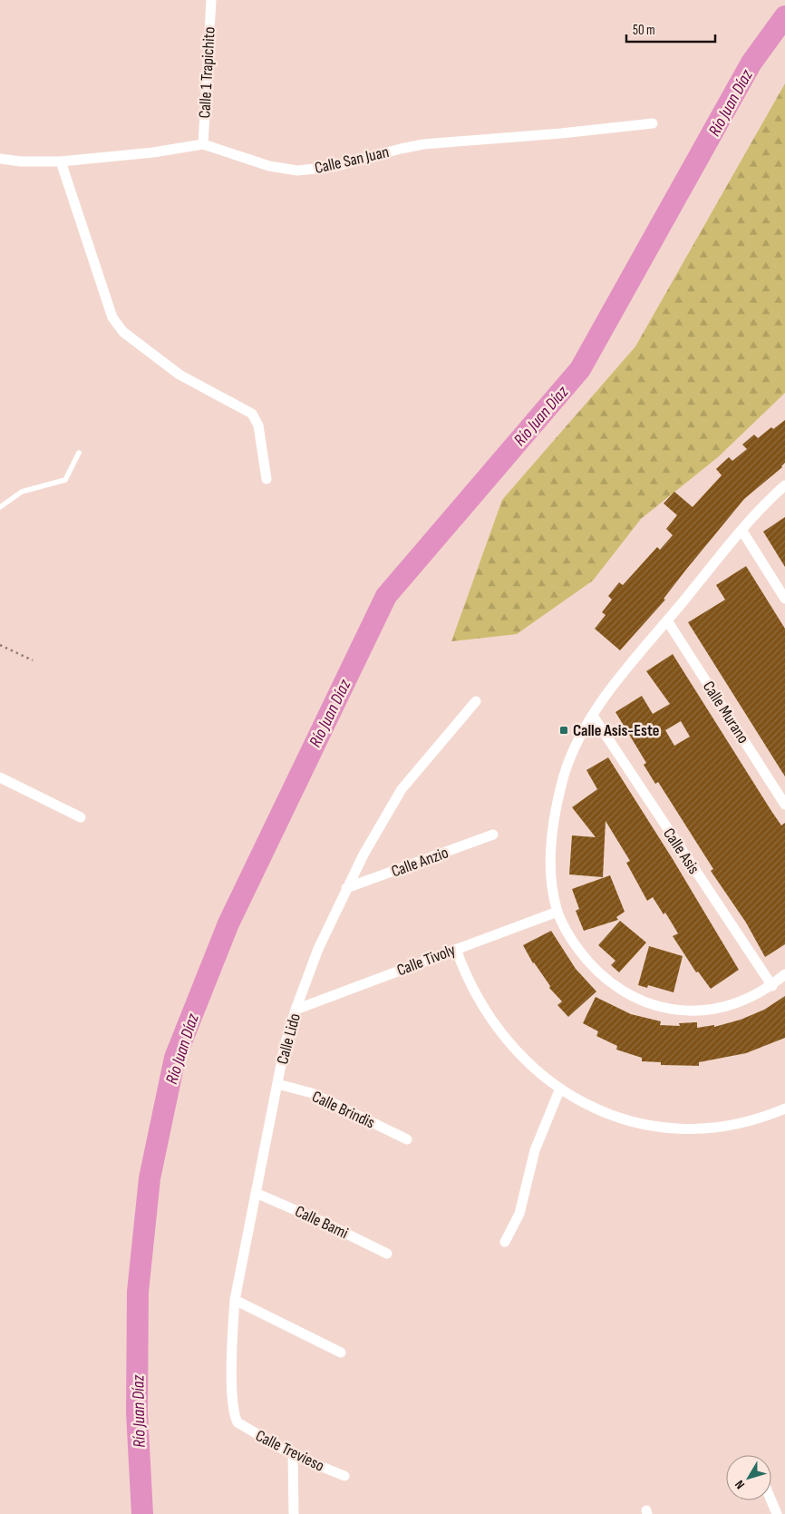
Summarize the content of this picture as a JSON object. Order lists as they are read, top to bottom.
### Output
{
  "streets": {
    "street": [
      "Calle 1 Trapichito",
      "Calle San Juan",
      "Calle Murano",
      "Calle Asis",
      "Calle Anzio",
      "Calle Tivoly",
      "Calle Lido",
      "Calle Brindis",
      "Calle Bami",
      "Calle Trevieso"
    ]
  },
  "crossings": [
    ["Calle 1 Trapichito", "Calle San Juan"],
    ["Calle Anzio", "Calle Lido"],
    ["Calle Tivoly", "Calle Lido"],
    ["Calle Lido", "Calle Brindis"],
    ["Calle Lido", "Calle Bami"],
    ["Calle Lido", "Calle Trevieso"]
  ],
  "water": ["Río Juan Díaz"],
  "places": {
    "transit": ["Calle Asis-Este"]
  },
  "scale_bar": "50 m",
  "north": "bottom left"
}
